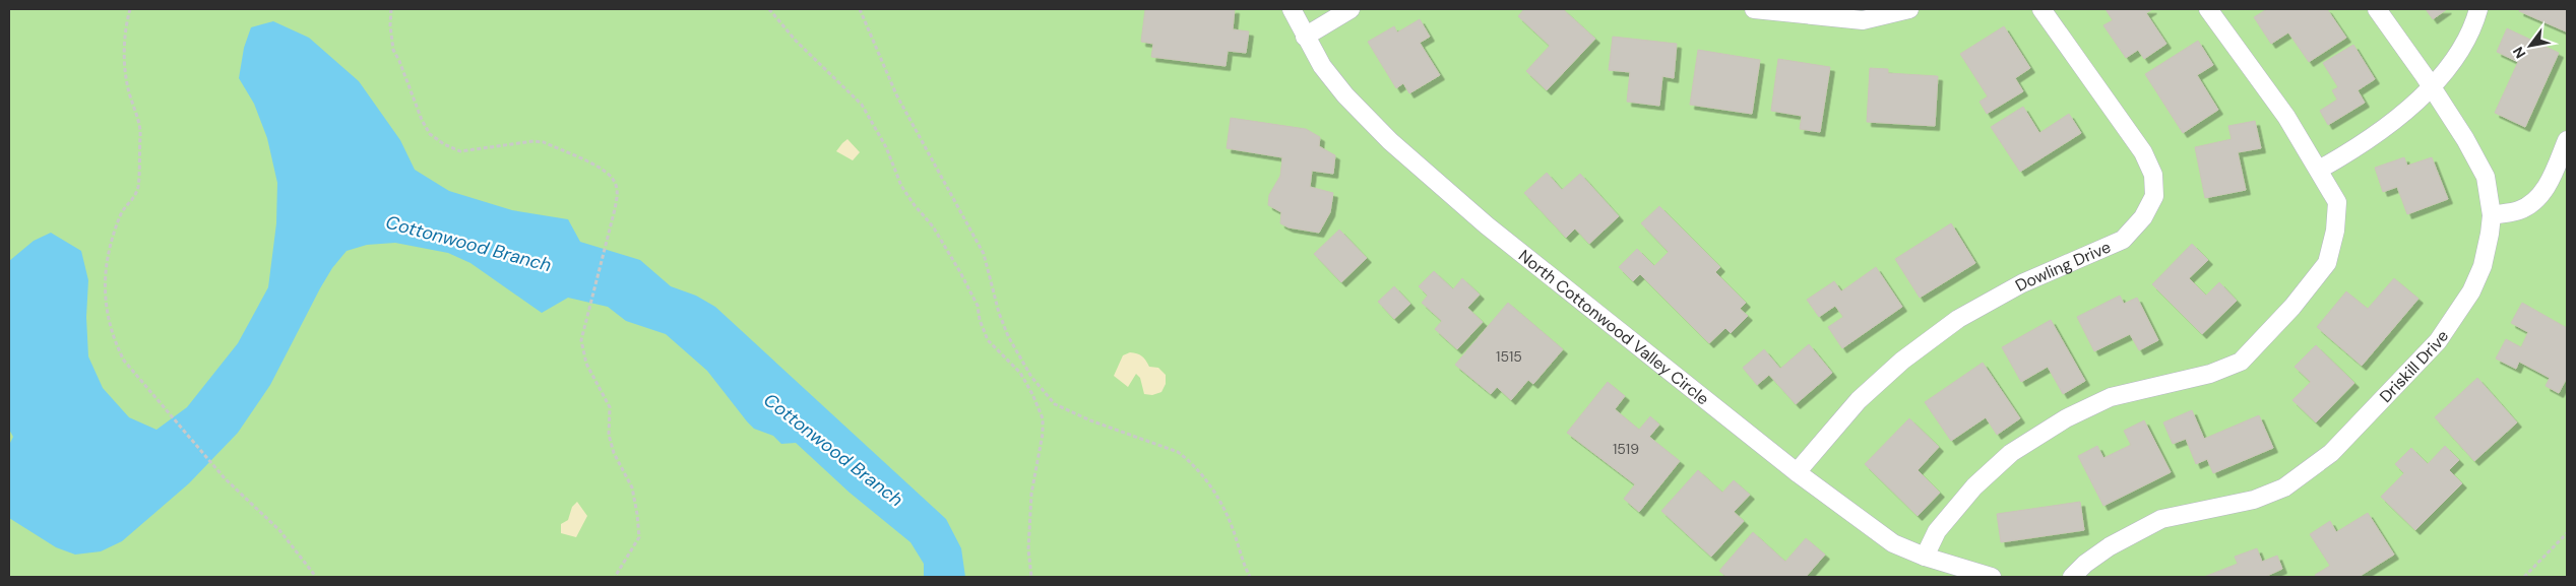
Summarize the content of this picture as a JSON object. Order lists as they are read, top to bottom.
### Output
{
  "streets": {
    "street": ["Dowling Drive", "North Cottonwood Valley Circle", "Driskill Drive"]
  },
  "crossings": [
    ["Dowling Drive", "North Cottonwood Valley Circle"]
  ],
  "water": ["Cottonwood Branch"],
  "house_numbers": ["1515", "1519"],
  "north": "bottom left"
}
